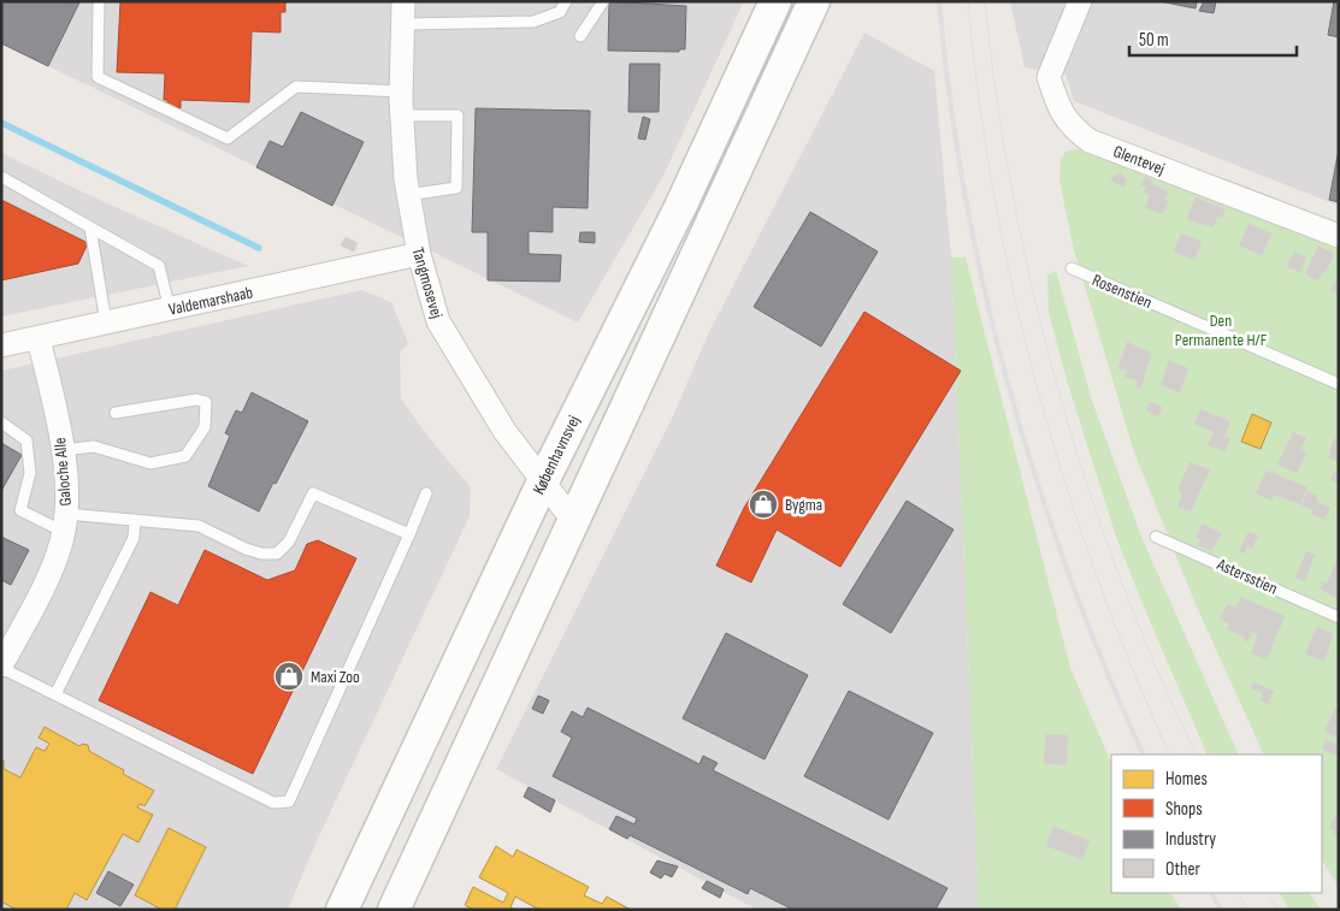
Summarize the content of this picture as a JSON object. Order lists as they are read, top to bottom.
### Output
{
  "streets": {
    "main road": ["Københavnsvej"],
    "street": [
      "Glentevej",
      "Tangmosevej",
      "Valdemarshaab",
      "Galoche Alle"
    ],
    "lane": ["Rosenstien", "Astersstien"]
  },
  "crossings": [
    ["Tangmosevej", "Valdemarshaab"],
    ["Tangmosevej", "Københavnsvej"],
    ["Valdemarshaab", "Galoche Alle"]
  ],
  "parks": ["Den Permanente H/F"],
  "places": {
    "shop": ["Bygma", "Maxi Zoo"]
  },
  "legend": [
    "Homes",
    "Shops",
    "Industry",
    "Other"
  ],
  "scale_bar": "50 m"
}
